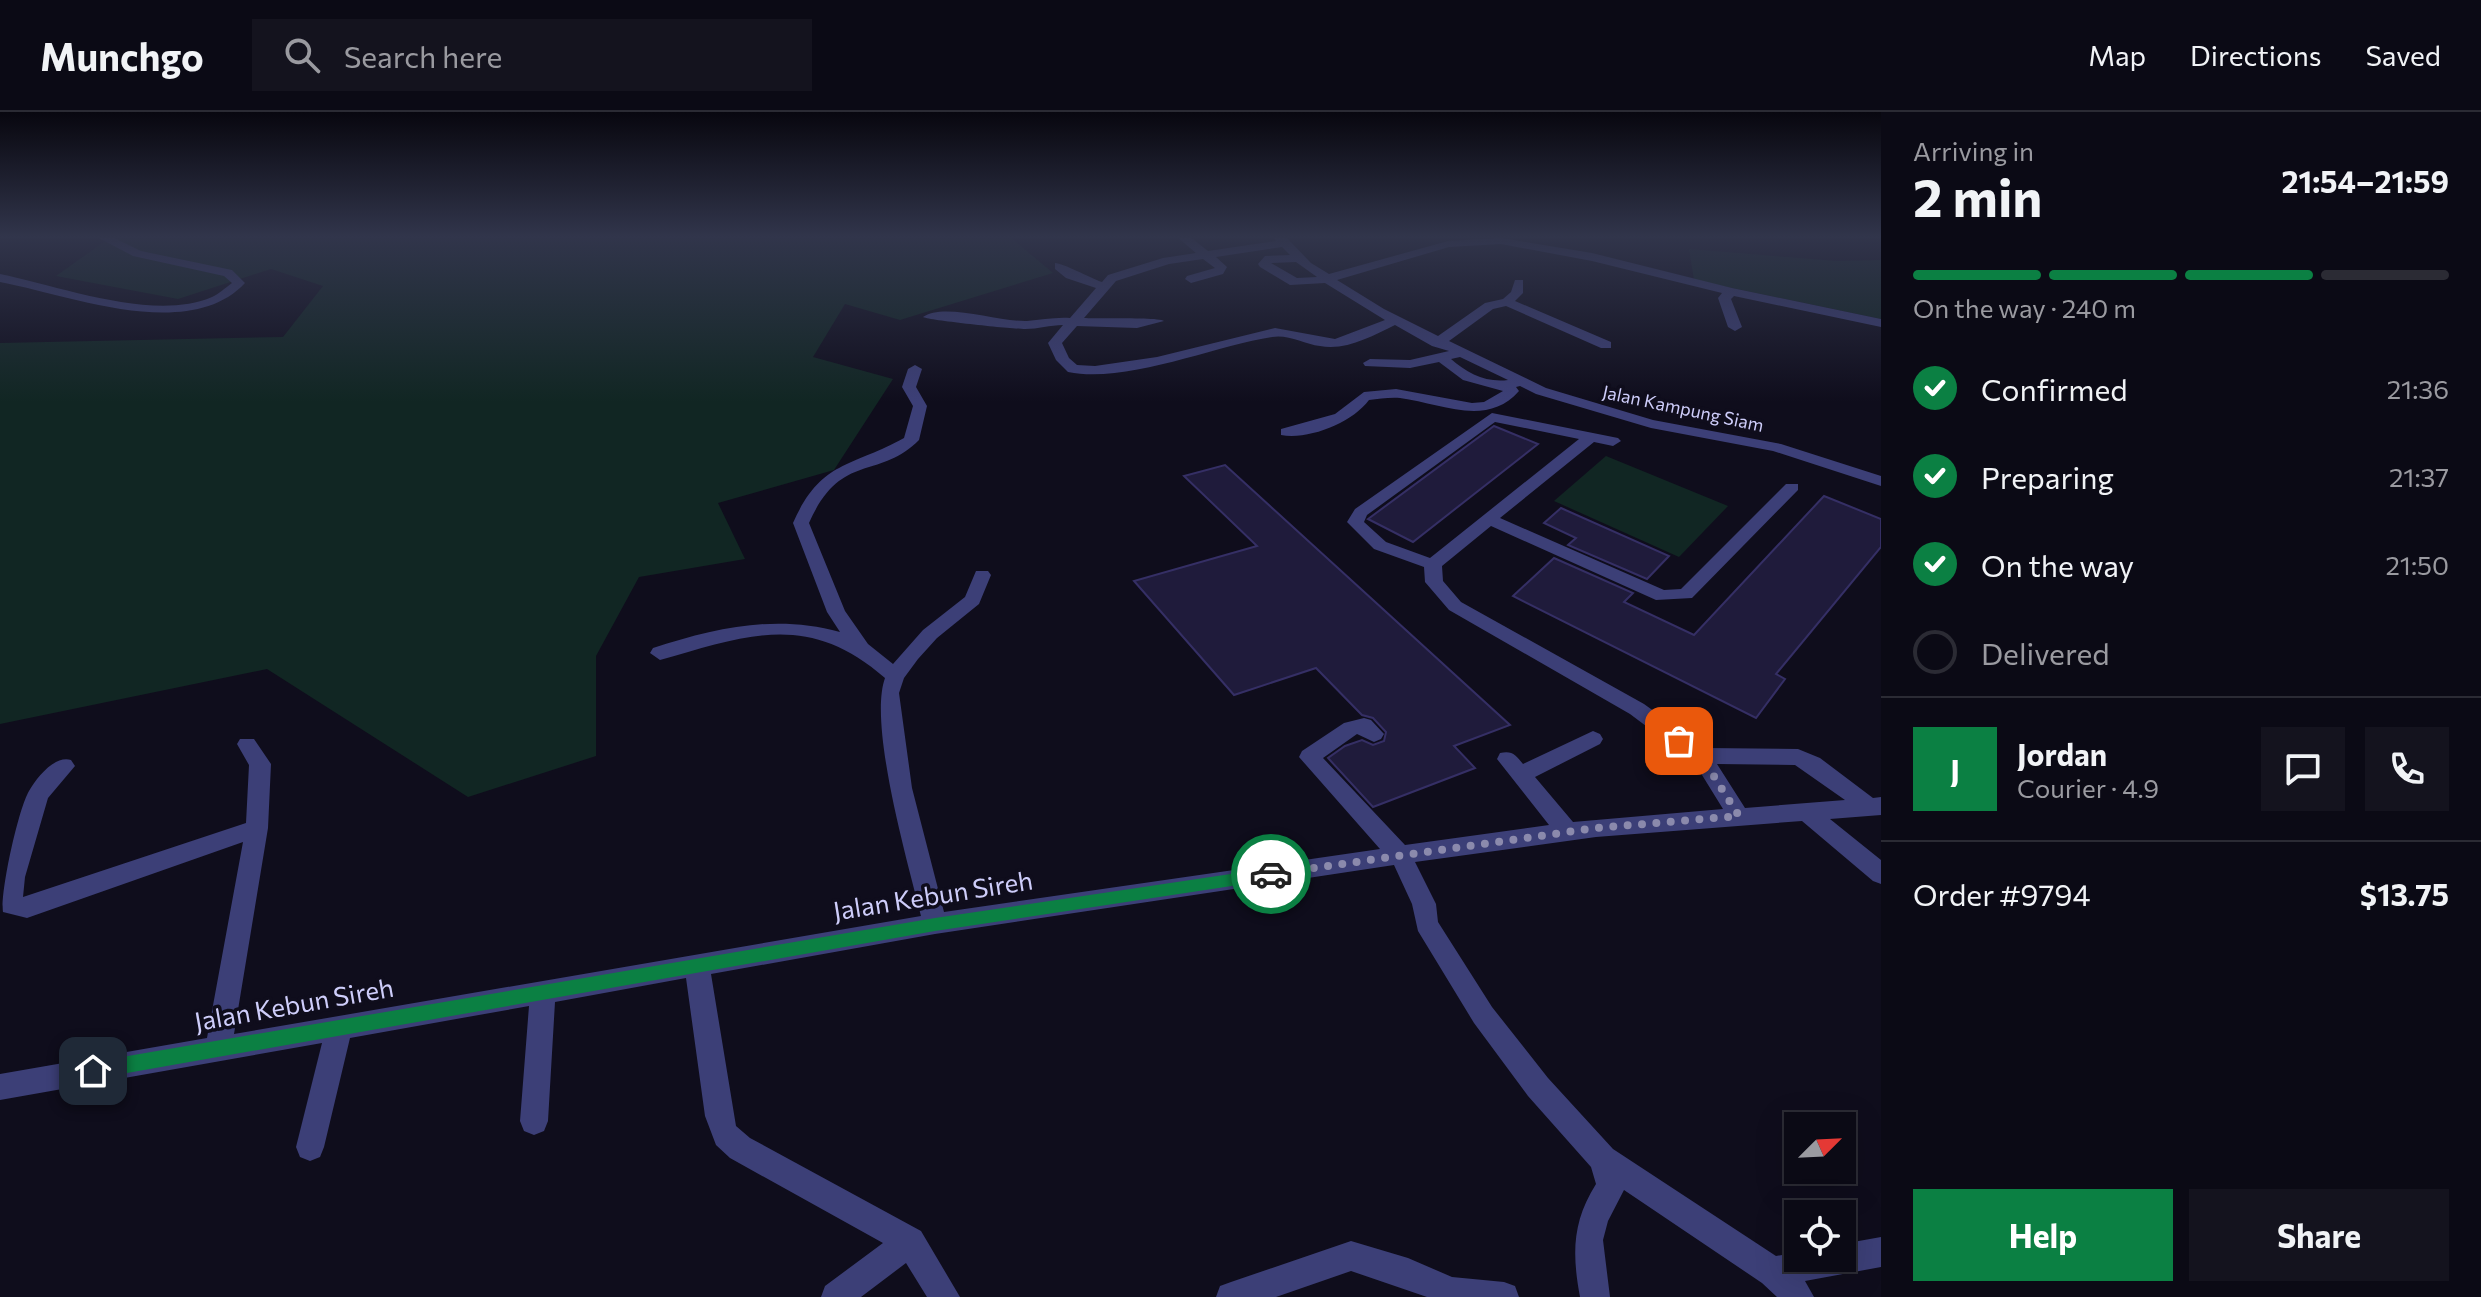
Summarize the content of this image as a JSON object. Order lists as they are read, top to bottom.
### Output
{
  "streets": {
    "street": ["Jalan Kampung Siam", "Jalan Kebun Sireh"]
  },
  "north": "top right",
  "page": {
    "header": "Munchgo",
    "search": "Search here",
    "nav": ["Map", "Directions", "Saved"],
    "heading": ["2 min", "Arriving in", "21:54–21:59"],
    "panel": [
      "Jordan",
      "Courier · 4.9",
      "Order #9794",
      "$13.75"
    ],
    "bar": "On the way · 240 m",
    "list": [
      ["Confirmed", "21:36"],
      ["Preparing", "21:37"],
      ["On the way", "21:50"],
      "Delivered"
    ],
    "round": "J",
    "buttons": ["Help", "Share"]
  }
}
